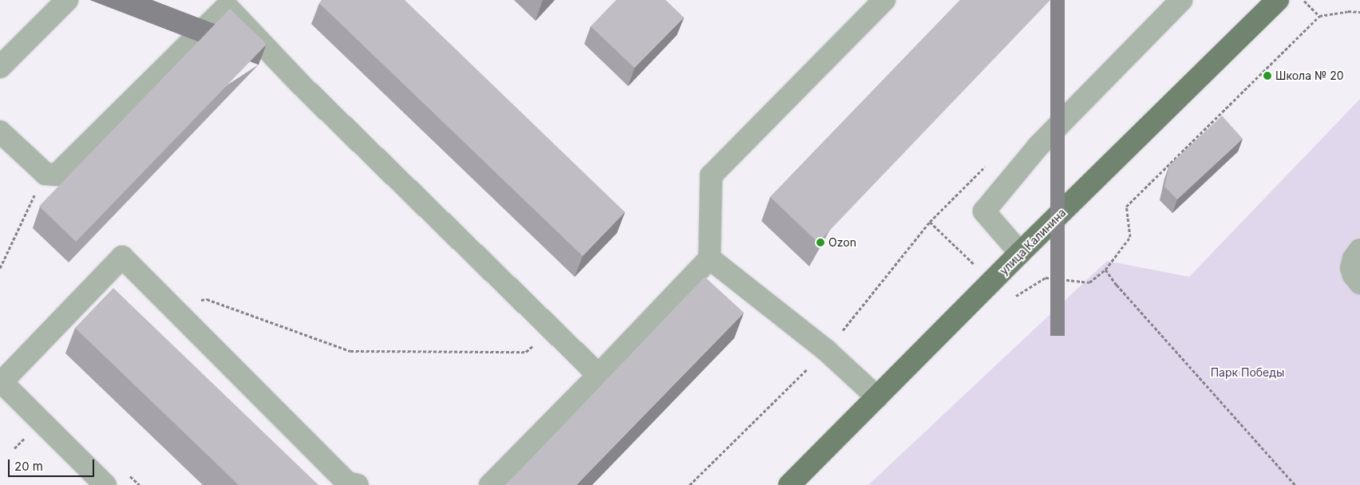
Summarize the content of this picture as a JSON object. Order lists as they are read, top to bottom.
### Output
{
  "streets": {
    "main road": ["улица Калинина"]
  },
  "parks": ["Парк Победы"],
  "places": ["Школа № 20", "Ozon"],
  "scale_bar": "20 m"
}
